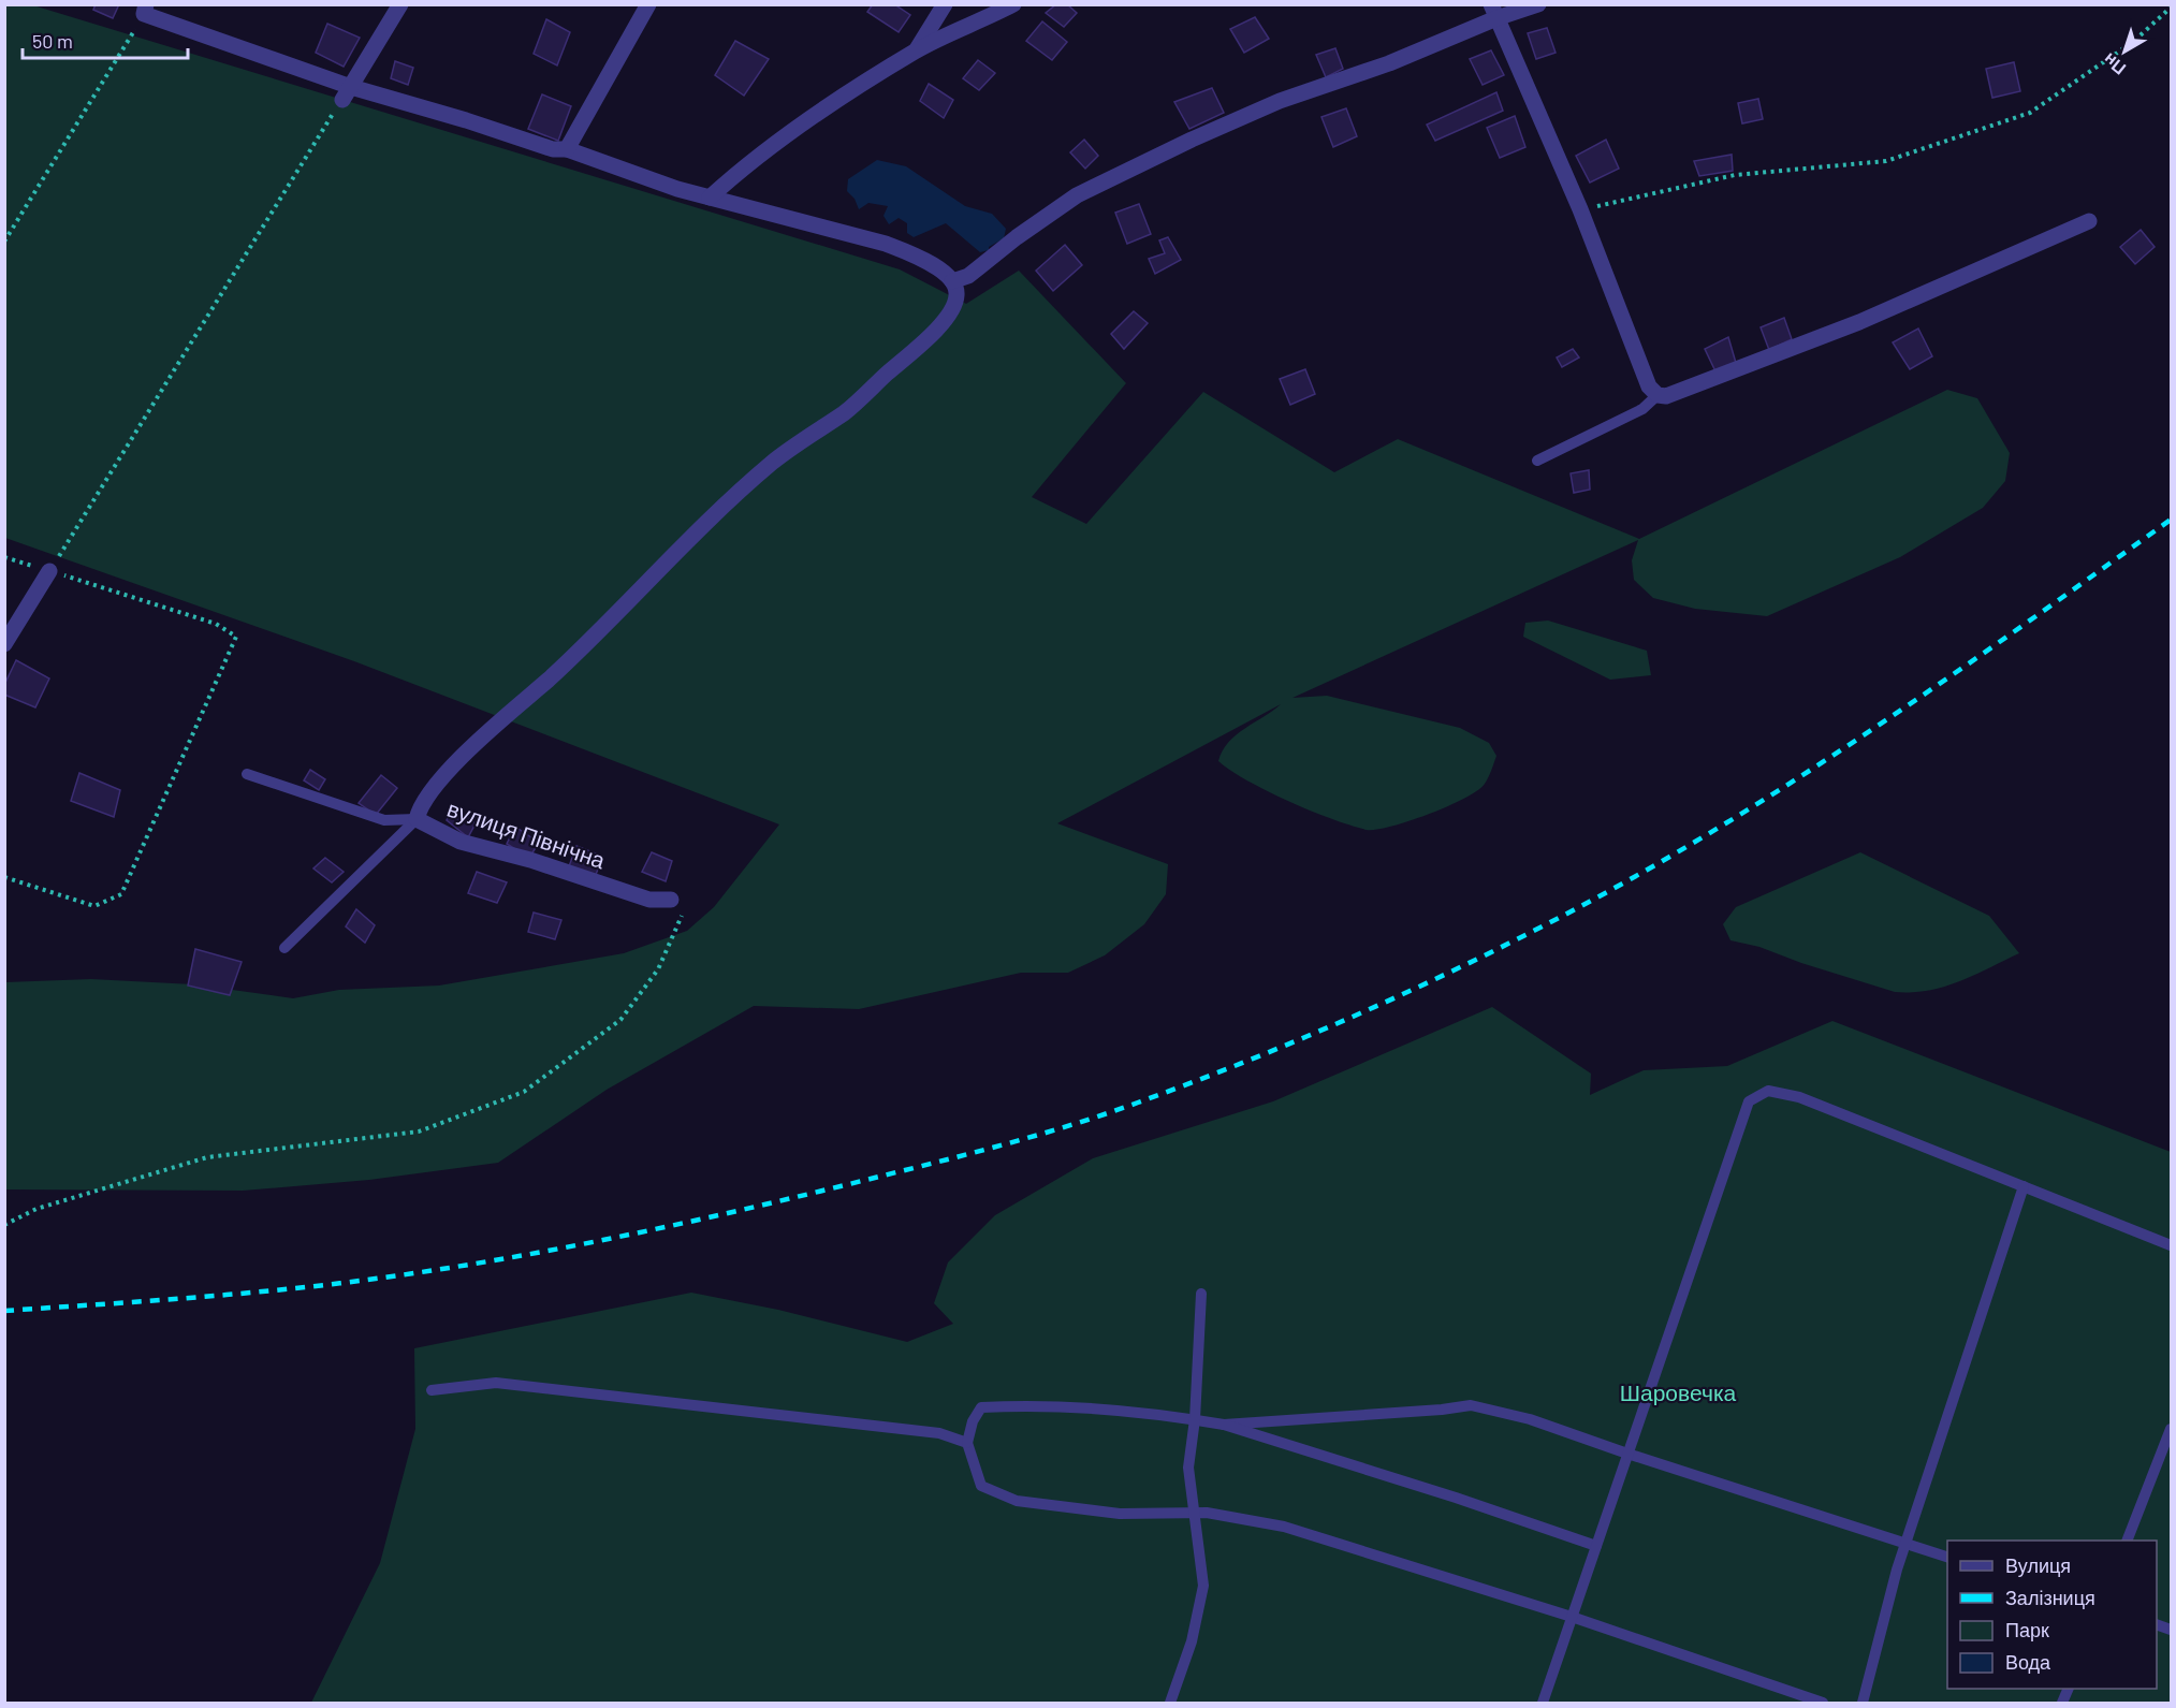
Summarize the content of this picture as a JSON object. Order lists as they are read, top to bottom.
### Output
{
  "streets": {
    "street": ["вулиця Північна"]
  },
  "parks": ["Шаровечка"],
  "legend": [
    "Вулиця",
    "Залізниця",
    "Парк",
    "Вода"
  ],
  "scale_bar": "50 m",
  "north": "bottom left"
}
